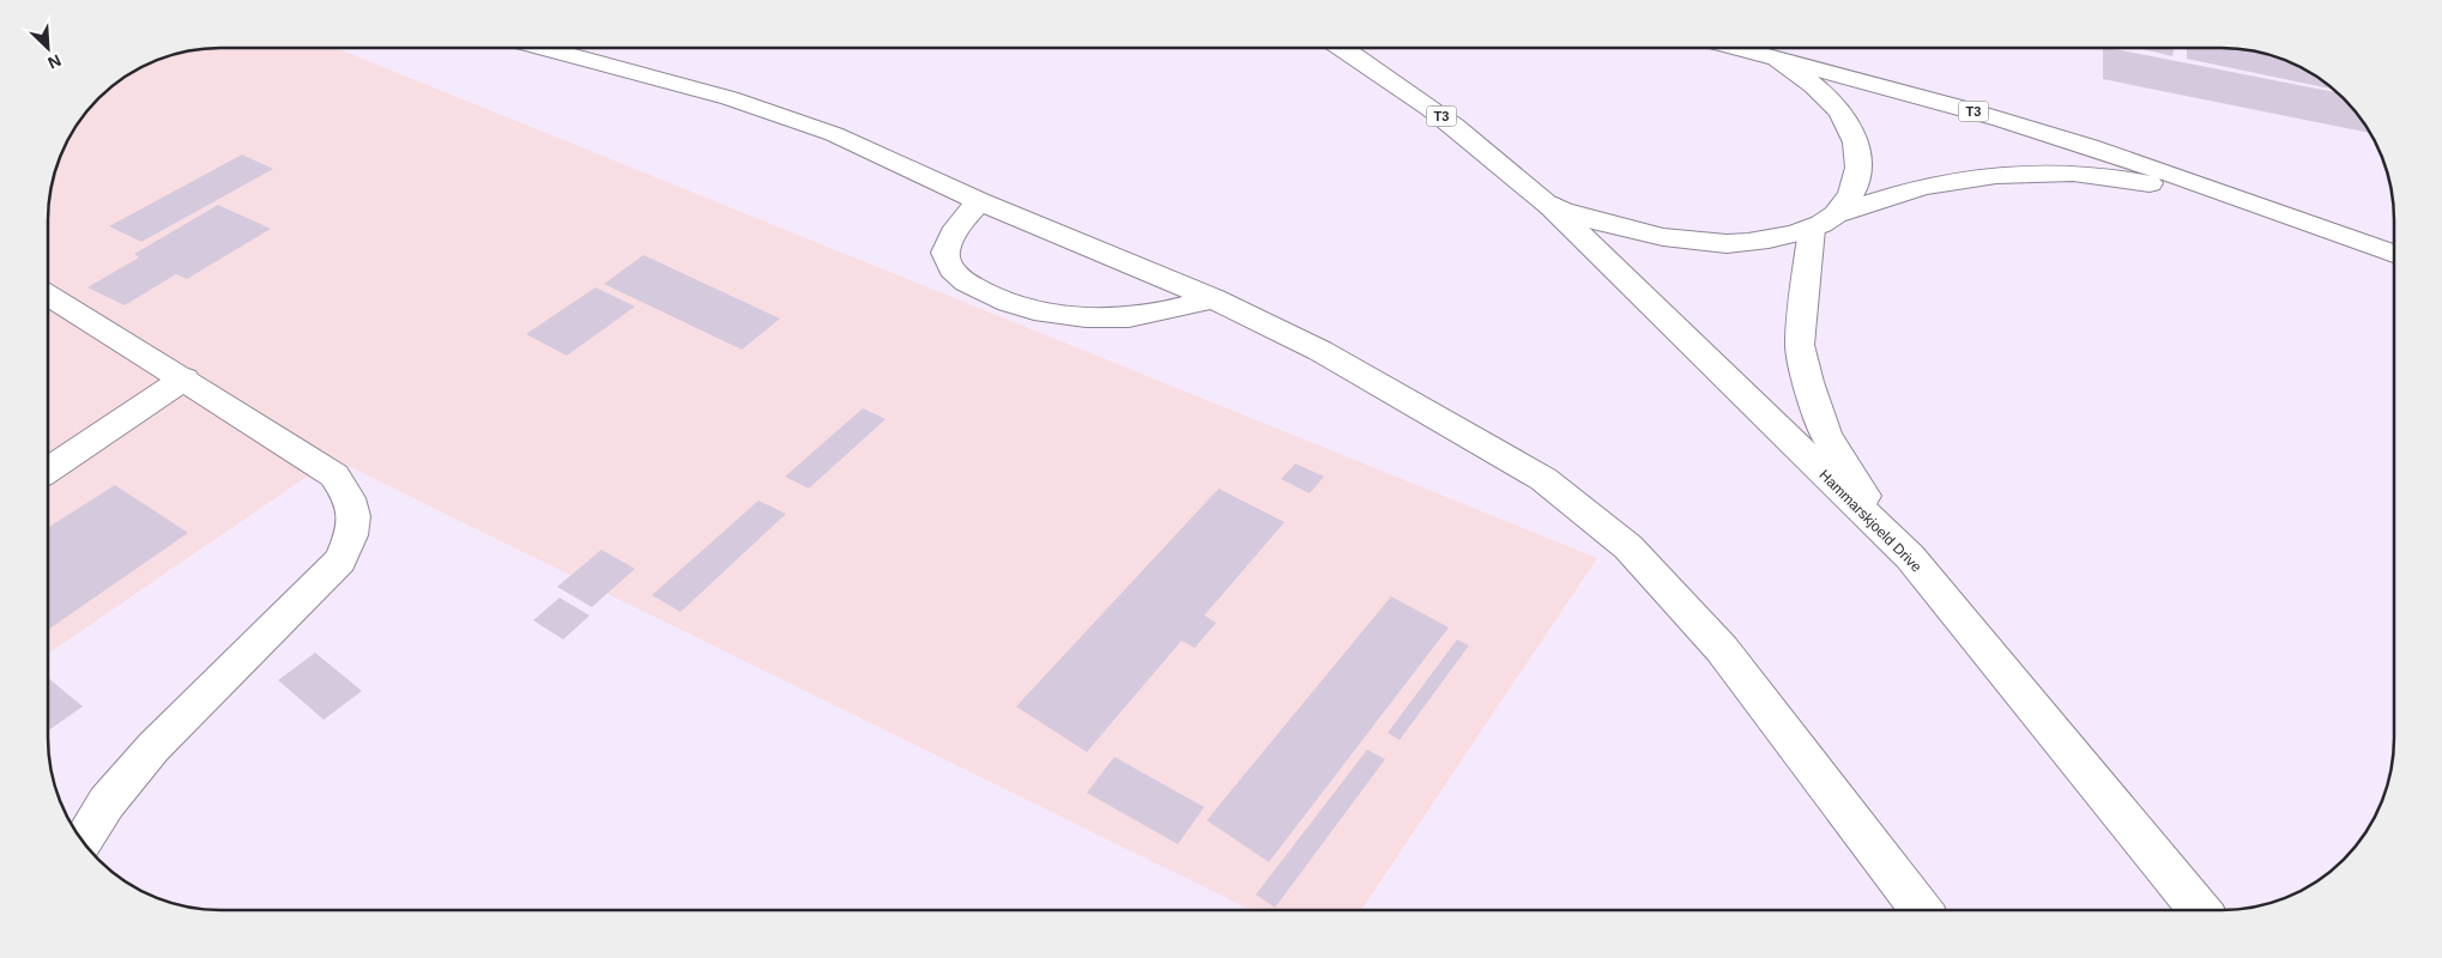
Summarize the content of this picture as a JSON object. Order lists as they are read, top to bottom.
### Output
{
  "streets": {
    "main road": ["T3", "Hammarskjoeld Drive"]
  },
  "crossings": [
    ["T3", "Hammarskjoeld Drive"]
  ],
  "north": "bottom right"
}
